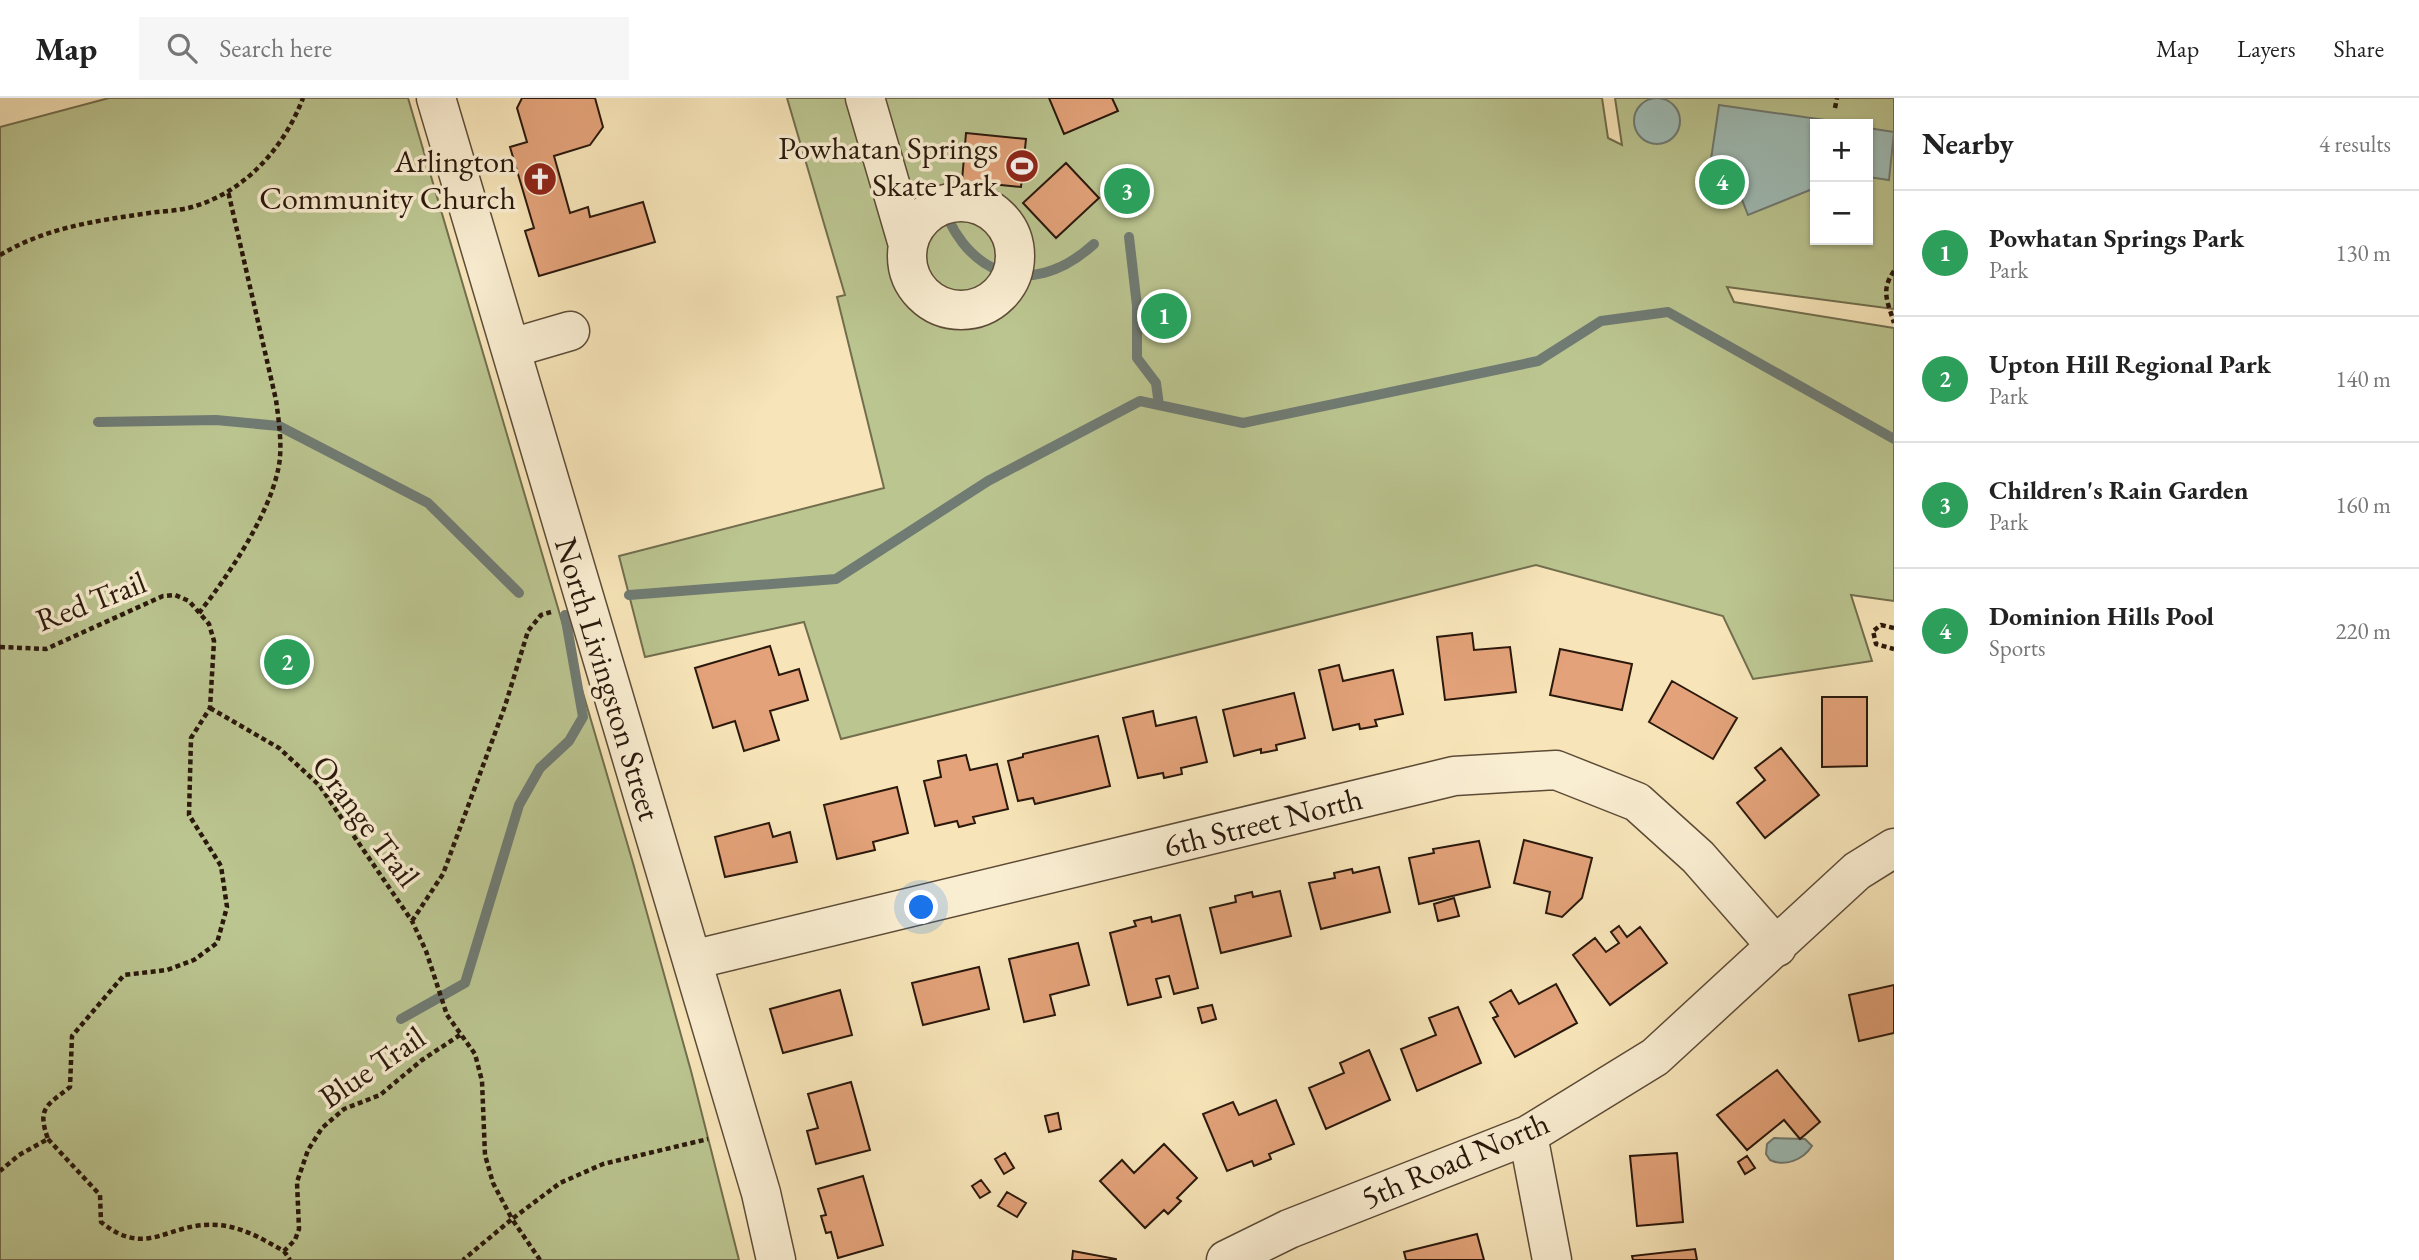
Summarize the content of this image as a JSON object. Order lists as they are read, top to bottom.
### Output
{
  "streets": {
    "street": ["North Livingston Street", "6th Street North", "5th Road North"],
    "path": ["Red Trail", "Orange Trail", "Blue Trail"]
  },
  "crossings": [
    ["North Livingston Street", "6th Street North"],
    ["Orange Trail", "Blue Trail"],
    ["6th Street North", "5th Road North"]
  ],
  "places": {
    "sports": ["Powhatan Springs Skate Park"],
    "church": ["Arlington Community Church"]
  },
  "page": {
    "header": "Map",
    "search": "Search here",
    "nav": ["Map", "Layers", "Share"],
    "heading": ["Nearby", "4 results"],
    "map_buttons": ["+", "−"],
    "pins": [
      "4",
      "3",
      "1",
      "2"
    ],
    "list": [
      {
        "mark": "1",
        "name": "Powhatan Springs Park",
        "note": "Park",
        "value": "130 m"
      },
      {
        "mark": "2",
        "name": "Upton Hill Regional Park",
        "note": "Park",
        "value": "140 m"
      },
      {
        "mark": "3",
        "name": "Children's Rain Garden",
        "note": "Park",
        "value": "160 m"
      },
      {
        "mark": "4",
        "name": "Dominion Hills Pool",
        "note": "Sports",
        "value": "220 m"
      }
    ]
  }
}
